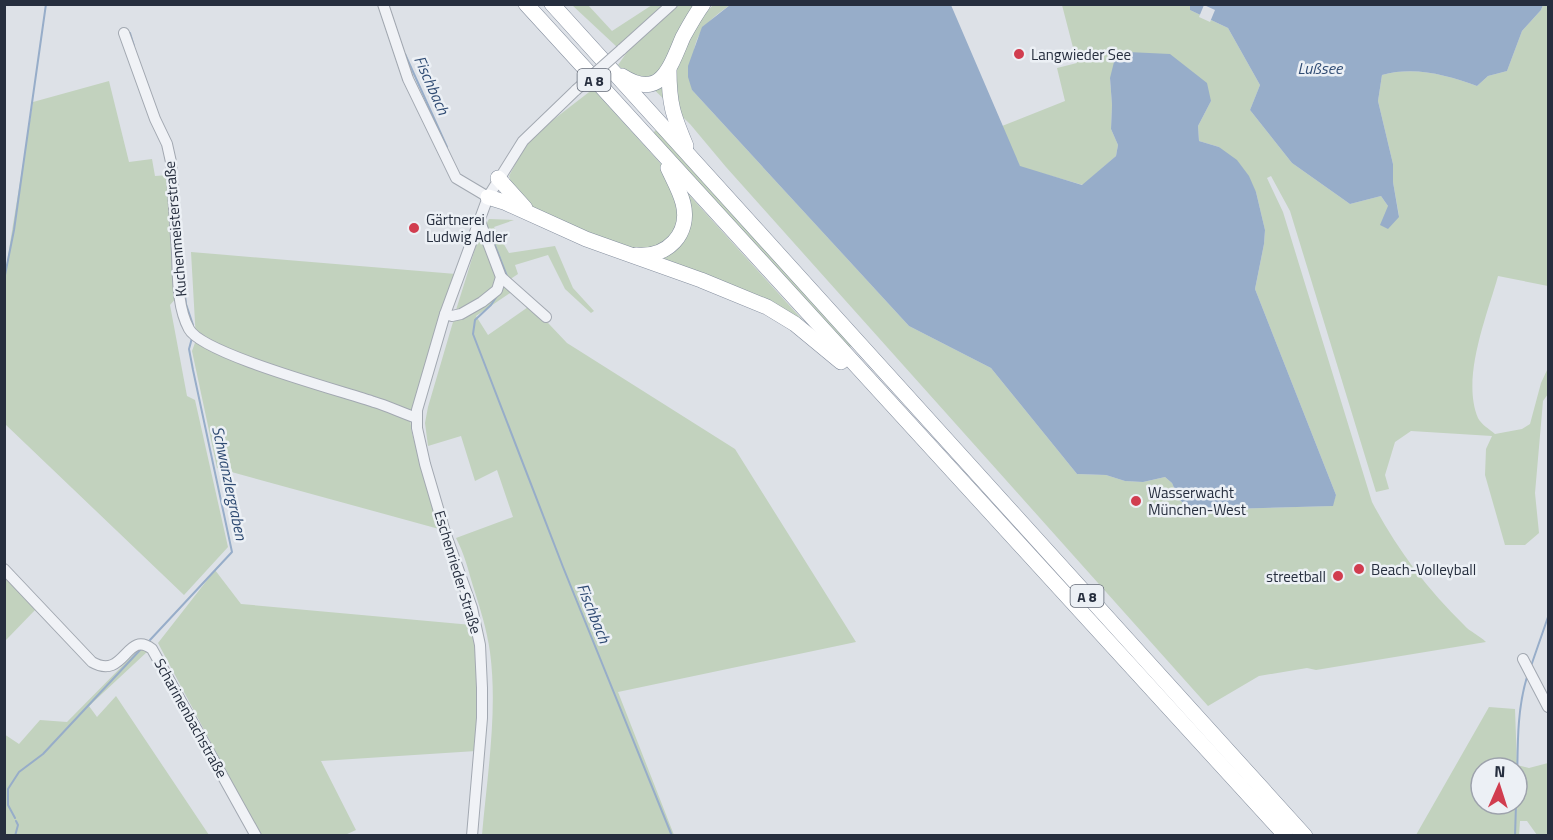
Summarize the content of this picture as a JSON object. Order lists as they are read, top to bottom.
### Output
{
  "streets": {
    "highway": ["A 8"],
    "street": ["Kuchenmeisterstraße", "Eschenrieder Straße", "Scharinenbachstraße"]
  },
  "crossings": [
    ["Kuchenmeisterstraße", "Eschenrieder Straße"]
  ],
  "water": ["Lußsee", "Fischbach", "Schwanzlergraben"],
  "places": [
    "Langwieder See",
    "Gärtnerei Ludwig Adler",
    "Wasserwacht München-West",
    "Beach-Volleyball",
    "streetball"
  ],
  "north": "top"
}
